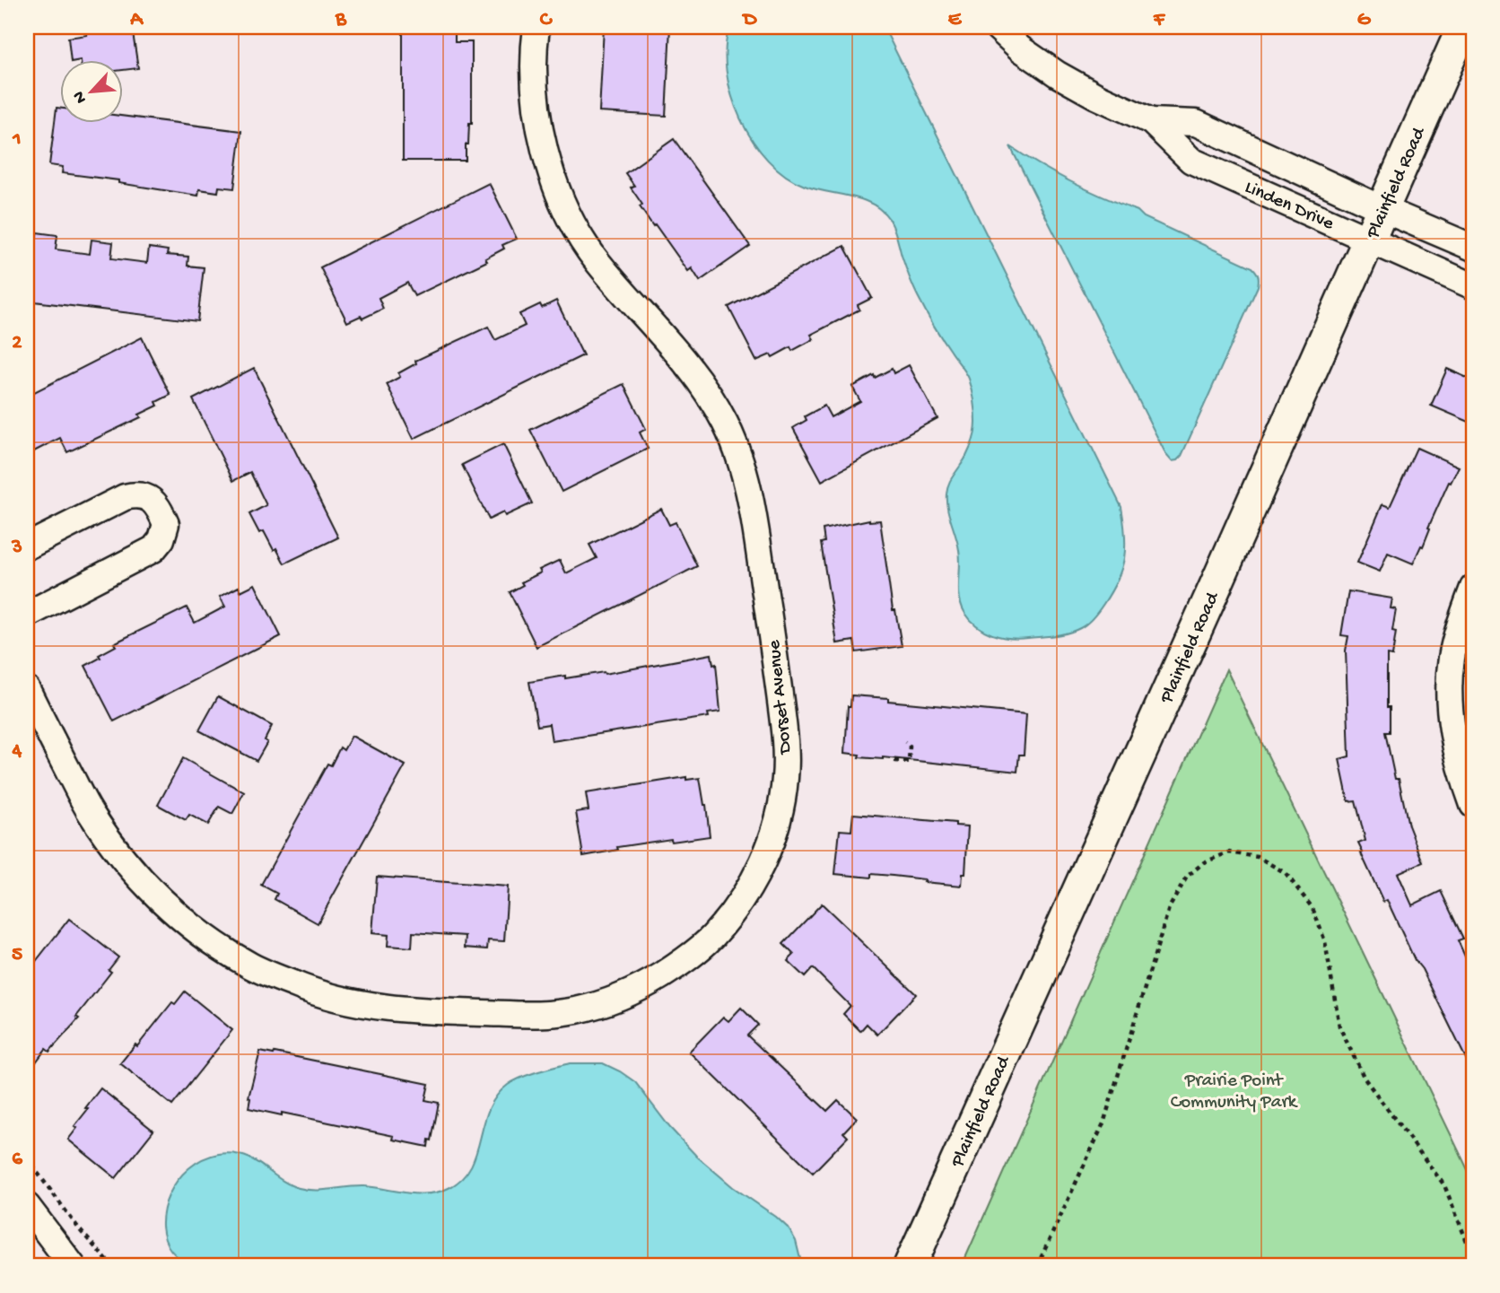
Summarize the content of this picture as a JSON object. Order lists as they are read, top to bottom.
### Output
{
  "streets": {
    "main road": ["Plainfield Road"],
    "street": ["Linden Drive", "Dorset Avenue"]
  },
  "crossings": [
    ["Plainfield Road", "Linden Drive"]
  ],
  "parks": ["Prairie Point Community Park"],
  "north": "bottom left",
  "grid": {
    "columns": [
      "A",
      "B",
      "C",
      "D",
      "E",
      "F",
      "G"
    ],
    "rows": [
      "1",
      "2",
      "3",
      "4",
      "5",
      "6"
    ]
  }
}
